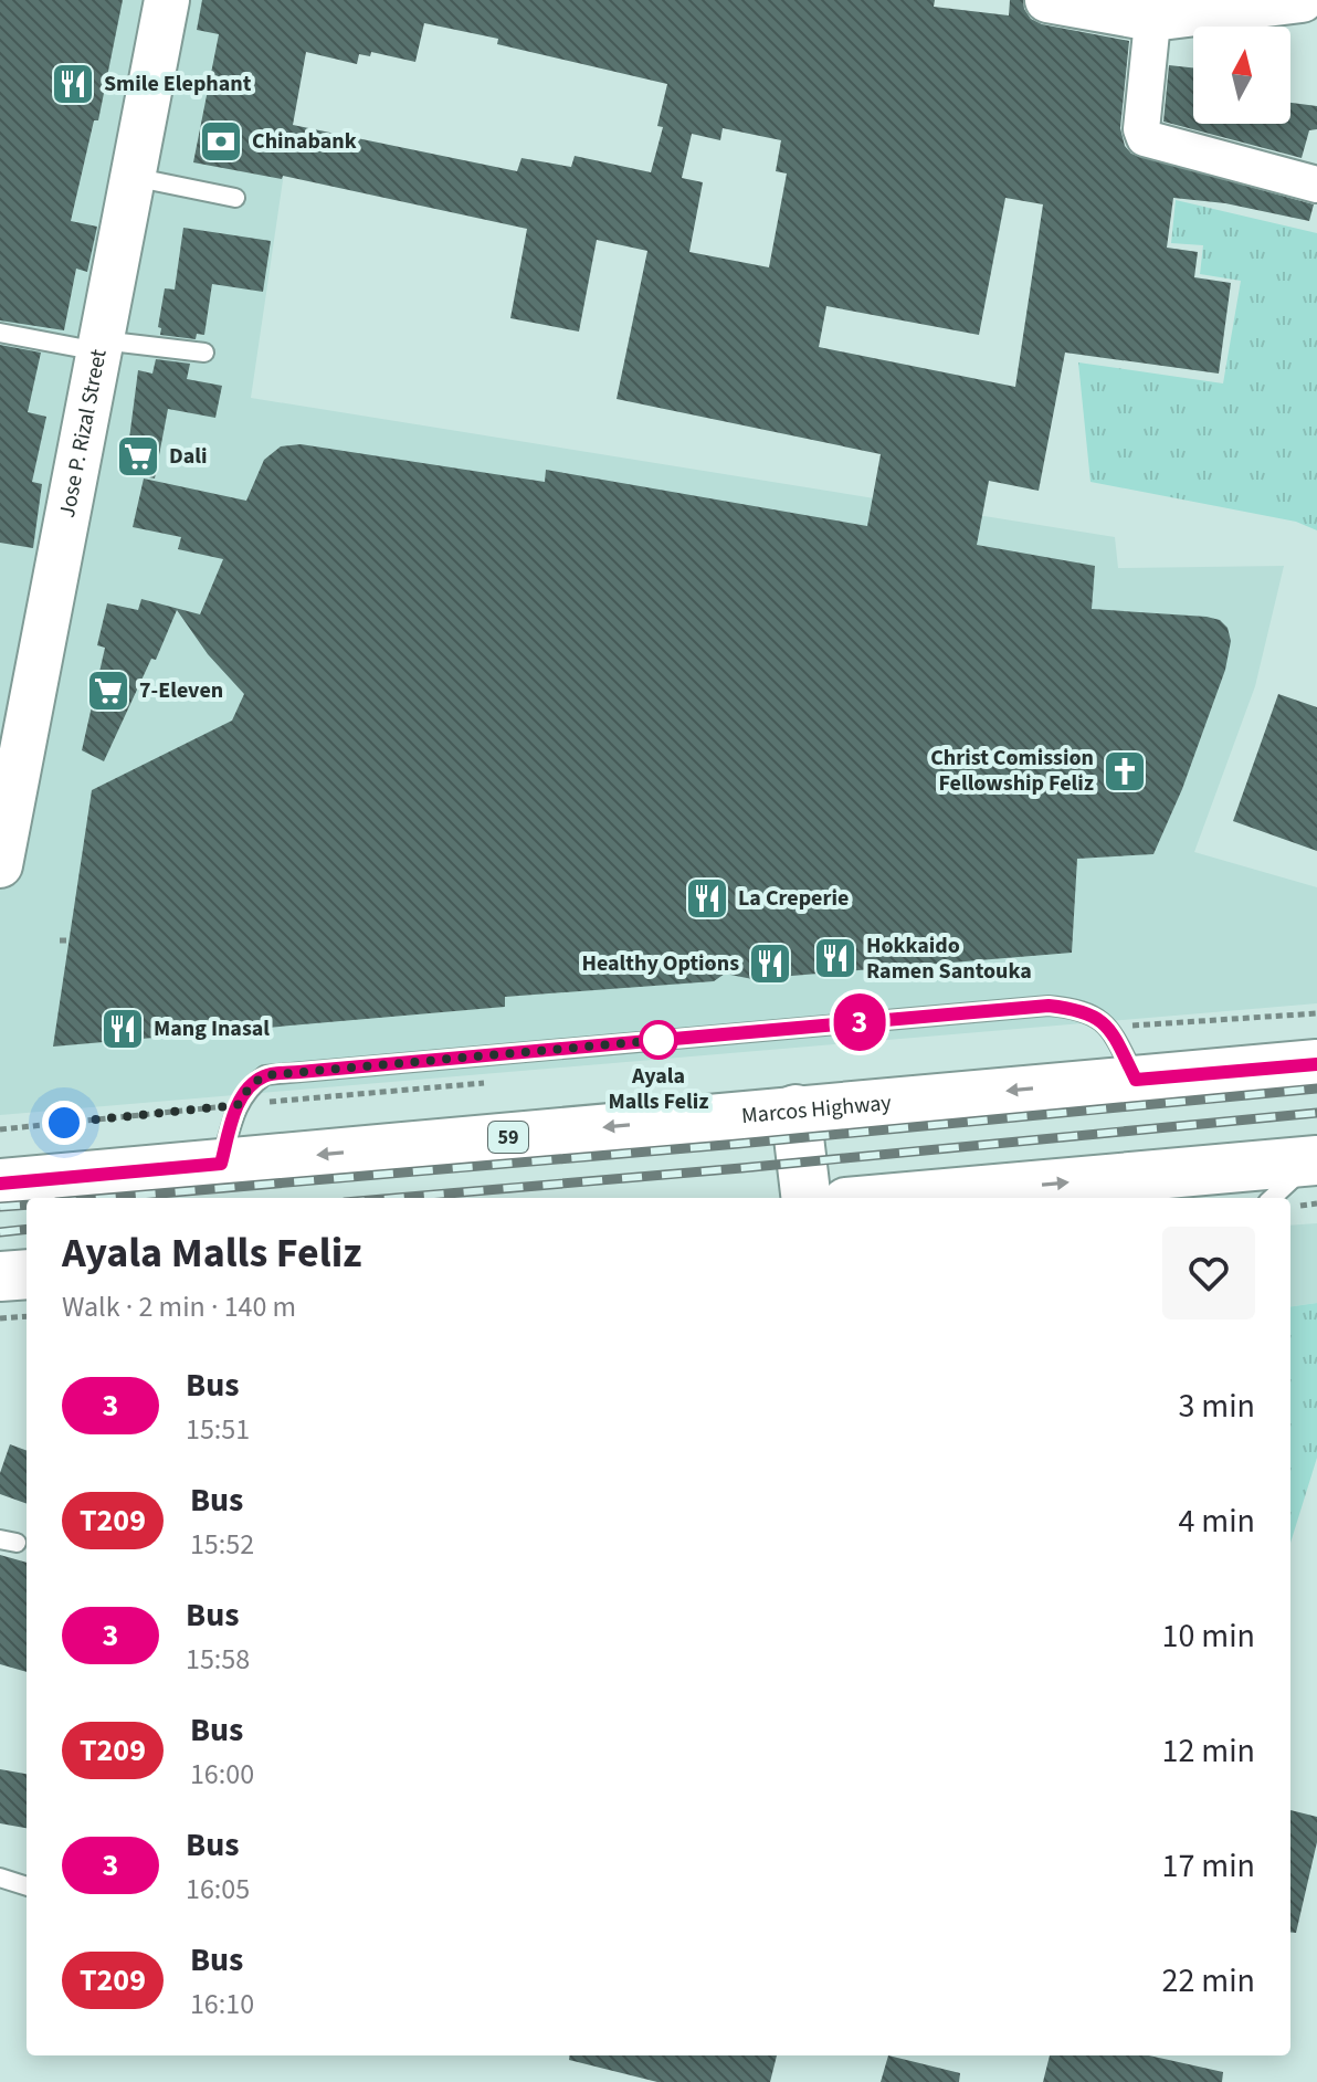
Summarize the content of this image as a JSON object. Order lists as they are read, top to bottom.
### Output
{
  "streets": {
    "main road": ["Marcos Highway", "59"],
    "street": ["Jose P. Rizal Street"]
  },
  "one_way": ["Marcos Highway"],
  "places": {
    "restaurant": [
      "Smile Elephant",
      "La Creperie",
      "Hokkaido Ramen Santouka",
      "Healthy Options",
      "Mang Inasal"
    ],
    "bank": ["Chinabank"],
    "supermarket": ["Dali", "7-Eleven"],
    "church": ["Christ Comission Fellowship Feliz"],
    "other": ["Ayala Malls Feliz"]
  },
  "lines": ["bus line 3"],
  "north": "top",
  "page": {
    "on_map": "3",
    "heading": ["Ayala Malls Feliz", "Walk · 2 min · 140 m"],
    "list": [
      {
        "mark": "3",
        "name": "Bus",
        "note": "15:51",
        "value": "3 min"
      },
      {
        "mark": "T209",
        "name": "Bus",
        "note": "15:52",
        "value": "4 min"
      },
      {
        "mark": "3",
        "name": "Bus",
        "note": "15:58",
        "value": "10 min"
      },
      {
        "mark": "T209",
        "name": "Bus",
        "note": "16:00",
        "value": "12 min"
      },
      {
        "mark": "3",
        "name": "Bus",
        "note": "16:05",
        "value": "17 min"
      },
      {
        "mark": "T209",
        "name": "Bus",
        "note": "16:10",
        "value": "22 min"
      }
    ]
  }
}
